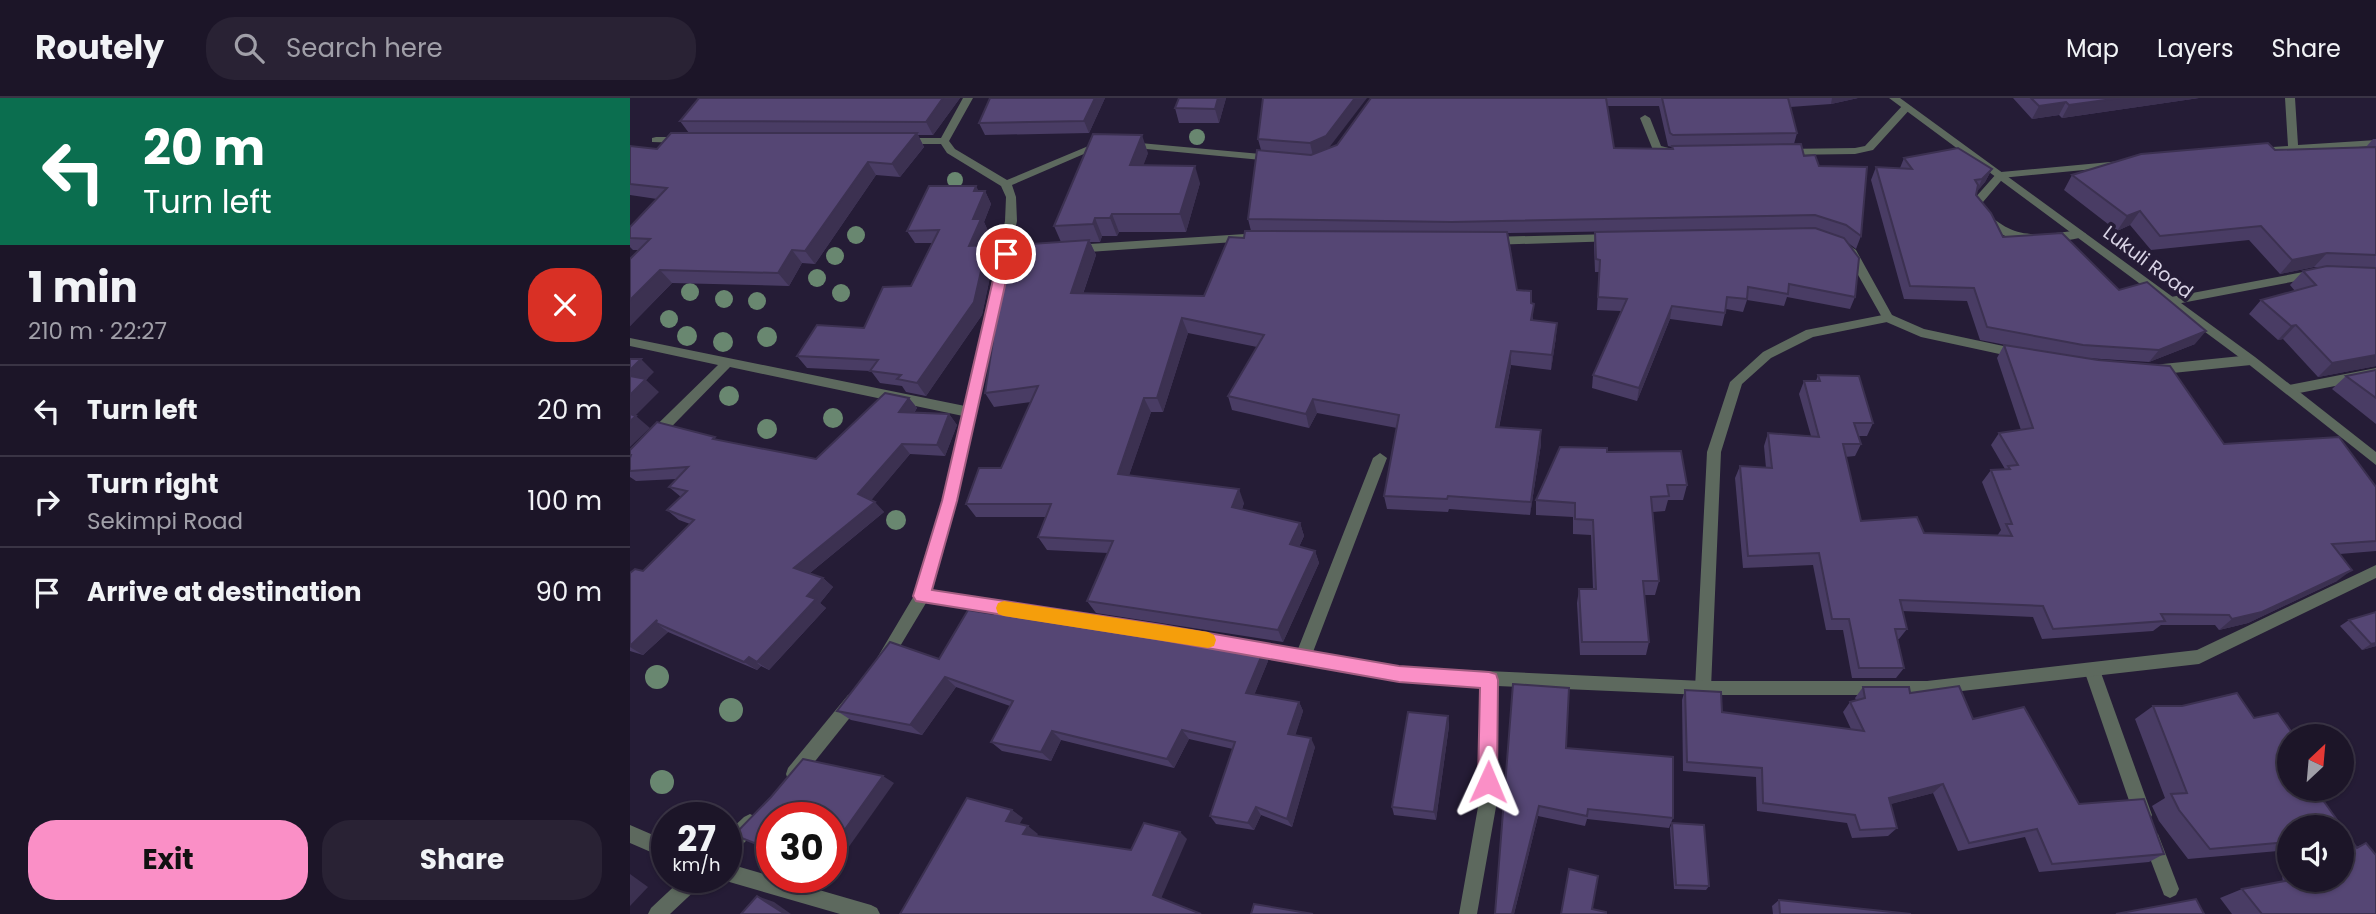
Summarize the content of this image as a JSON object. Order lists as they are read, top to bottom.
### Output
{
  "streets": {
    "street": ["Lukuli Road"]
  },
  "north": "top right",
  "page": {
    "header": "Routely",
    "search": "Search here",
    "nav": ["Map", "Layers", "Share"],
    "turn": ["20 m", "Turn left"],
    "heading": ["1 min", "210 m · 22:27"],
    "list": [
      {
        "name": "Turn left",
        "value": "20 m"
      },
      {
        "name": "Turn right",
        "note": "Sekimpi Road",
        "value": "100 m"
      },
      {
        "name": "Arrive at destination",
        "value": "90 m"
      }
    ],
    "speed": "27 km/h",
    "limit": "30",
    "buttons": ["Exit", "Share"]
  }
}
